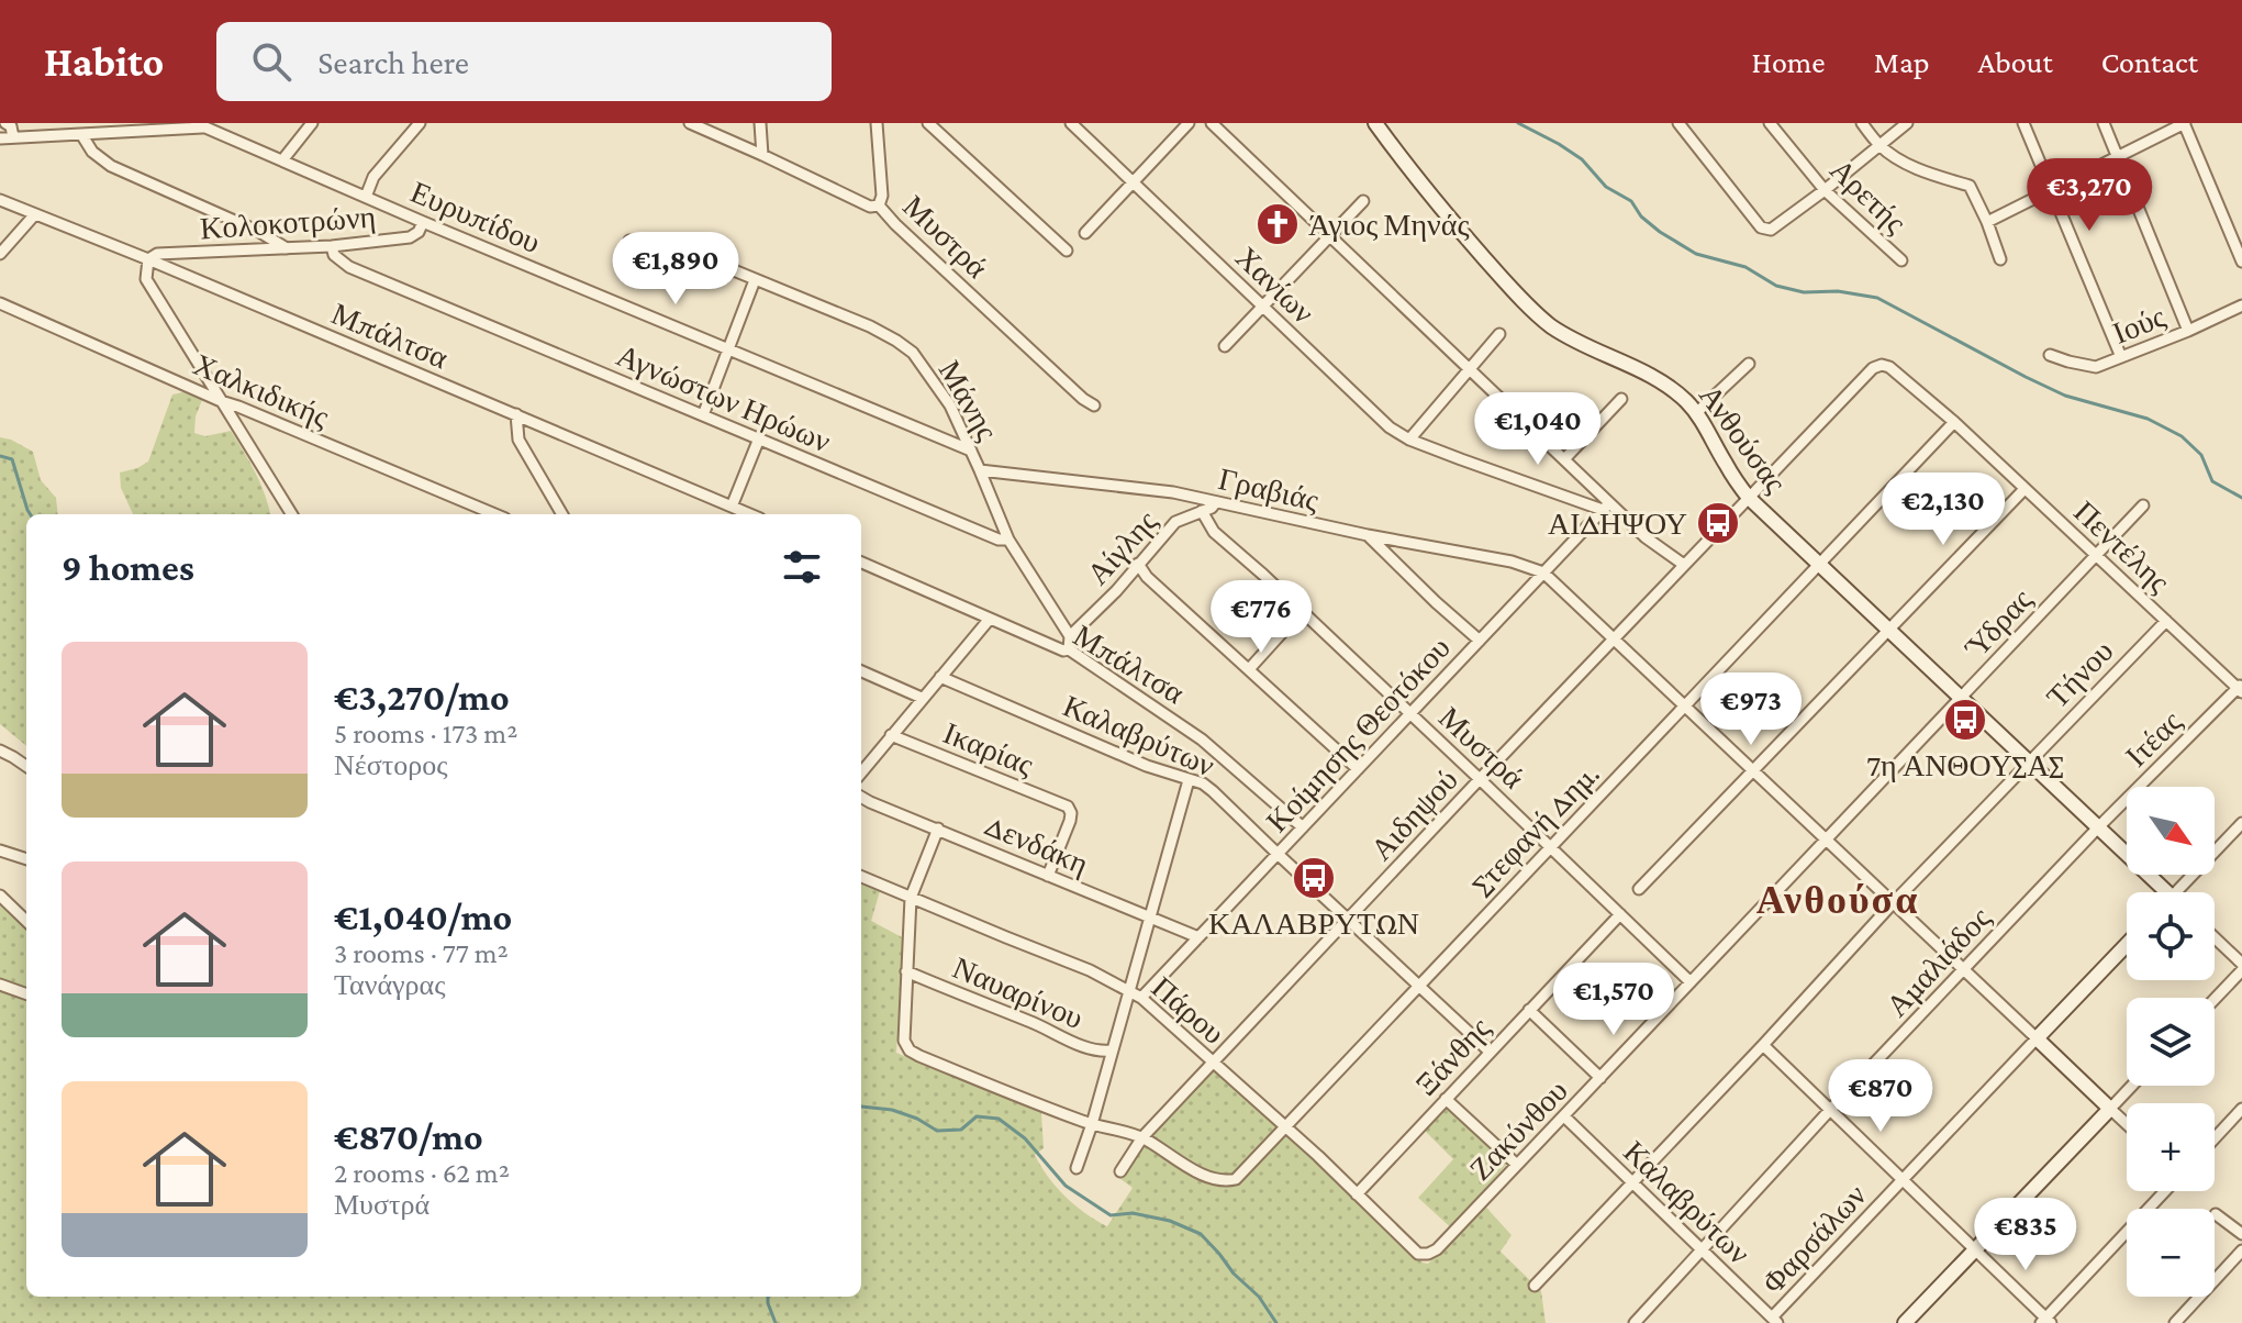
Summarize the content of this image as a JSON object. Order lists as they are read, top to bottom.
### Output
{
  "streets": {
    "street": [
      "Αρετής",
      "Ευρυπίδου",
      "Κολοκοτρώνη",
      "Μυστρά",
      "Χανίων",
      "Ιούς",
      "Μπάλτσα",
      "Χαλκιδικής",
      "Αγνώστων Ηρώων",
      "Μάνης",
      "Ανθούσας",
      "Γραβιάς",
      "Πεντέλης",
      "Αίγλης",
      "Ύδρας",
      "Τήνου",
      "Κοίμησης Θεοτόκου",
      "Καλαβρύτων",
      "Ιτέας",
      "Ικαρίας",
      "Αιδηψού",
      "Στεφανή Δημ.",
      "Δενδάκη",
      "Αμαλιάδος",
      "Ναυαρίνου",
      "Πάρου",
      "Ξάνθης",
      "Ζακύνθου",
      "Φαρσάλων"
    ]
  },
  "crossings": [
    ["Ευρυπίδου", "Κολοκοτρώνη"],
    ["Ευρυπίδου", "Μάνης"],
    ["Κολοκοτρώνη", "Μπάλτσα"],
    ["Κολοκοτρώνη", "Αγνώστων Ηρώων"],
    ["Μυστρά", "Αίγλης"],
    ["Μυστρά", "Κοίμησης Θεοτόκου"],
    ["Μυστρά", "Αιδηψού"],
    ["Μυστρά", "Στεφανή Δημ."],
    ["Μυστρά", "Ξάνθης"],
    ["Μυστρά", "Ζακύνθου"],
    ["Χανίων", "Κοίμησης Θεοτόκου"],
    ["Μπάλτσα", "Κοίμησης Θεοτόκου"],
    ["Αγνώστων Ηρώων", "Μάνης"],
    ["Μάνης", "Γραβιάς"],
    ["Μάνης", "Αίγλης"],
    ["Ανθούσας", "Ύδρας"],
    ["Ανθούσας", "Τήνου"],
    ["Ανθούσας", "Ιτέας"],
    ["Ανθούσας", "Αιδηψού"],
    ["Ανθούσας", "Στεφανή Δημ."],
    ["Ανθούσας", "Αμαλιάδος"],
    ["Ανθούσας", "Ζακύνθου"],
    ["Γραβιάς", "Αίγλης"],
    ["Γραβιάς", "Κοίμησης Θεοτόκου"],
    ["Πεντέλης", "Ύδρας"],
    ["Πεντέλης", "Τήνου"],
    ["Πεντέλης", "Ιτέας"],
    ["Πεντέλης", "Αιδηψού"],
    ["Πεντέλης", "Στεφανή Δημ."],
    ["Ύδρας", "Ζακύνθου"],
    ["Τήνου", "Καλαβρύτων"],
    ["Κοίμησης Θεοτόκου", "Καλαβρύτων"],
    ["Κοίμησης Θεοτόκου", "Δενδάκη"],
    ["Κοίμησης Θεοτόκου", "Πάρου"],
    ["Καλαβρύτων", "Αιδηψού"],
    ["Καλαβρύτων", "Στεφανή Δημ."],
    ["Καλαβρύτων", "Αμαλιάδος"],
    ["Καλαβρύτων", "Ξάνθης"],
    ["Καλαβρύτων", "Ζακύνθου"],
    ["Καλαβρύτων", "Φαρσάλων"],
    ["Ιτέας", "Αμαλιάδος"],
    ["Ικαρίας", "Δενδάκη"],
    ["Αιδηψού", "Στεφανή Δημ."],
    ["Αιδηψού", "Πάρου"],
    ["Στεφανή Δημ.", "Πάρου"],
    ["Πάρου", "Ξάνθης"],
    ["Πάρου", "Ζακύνθου"]
  ],
  "districts": ["Ανθούσα"],
  "places": {
    "church": ["Άγιος Μηνάς"],
    "bus stop": ["ΑΙΔΗΨΟΥ", "7η ΑΝΘΟΥΣΑΣ", "ΚΑΛΑΒΡΥΤΩΝ"]
  },
  "north": "bottom right",
  "page": {
    "header": "Habito",
    "search": "Search here",
    "nav": [
      "Home",
      "Map",
      "About",
      "Contact"
    ],
    "price": [
      "€3,270",
      "€1,890",
      "€1,040",
      "€2,130",
      "€776",
      "€973",
      "€1,570",
      "€870",
      "€835"
    ],
    "heading": "9 homes",
    "list": [
      {
        "name": "€3,270/mo",
        "note": "5 rooms · 173 m² · Νέστορος"
      },
      {
        "name": "€1,040/mo",
        "note": "3 rooms · 77 m² · Τανάγρας"
      },
      {
        "name": "€870/mo",
        "note": "2 rooms · 62 m² · Μυστρά"
      }
    ],
    "map_buttons": ["+", "−"]
  }
}
